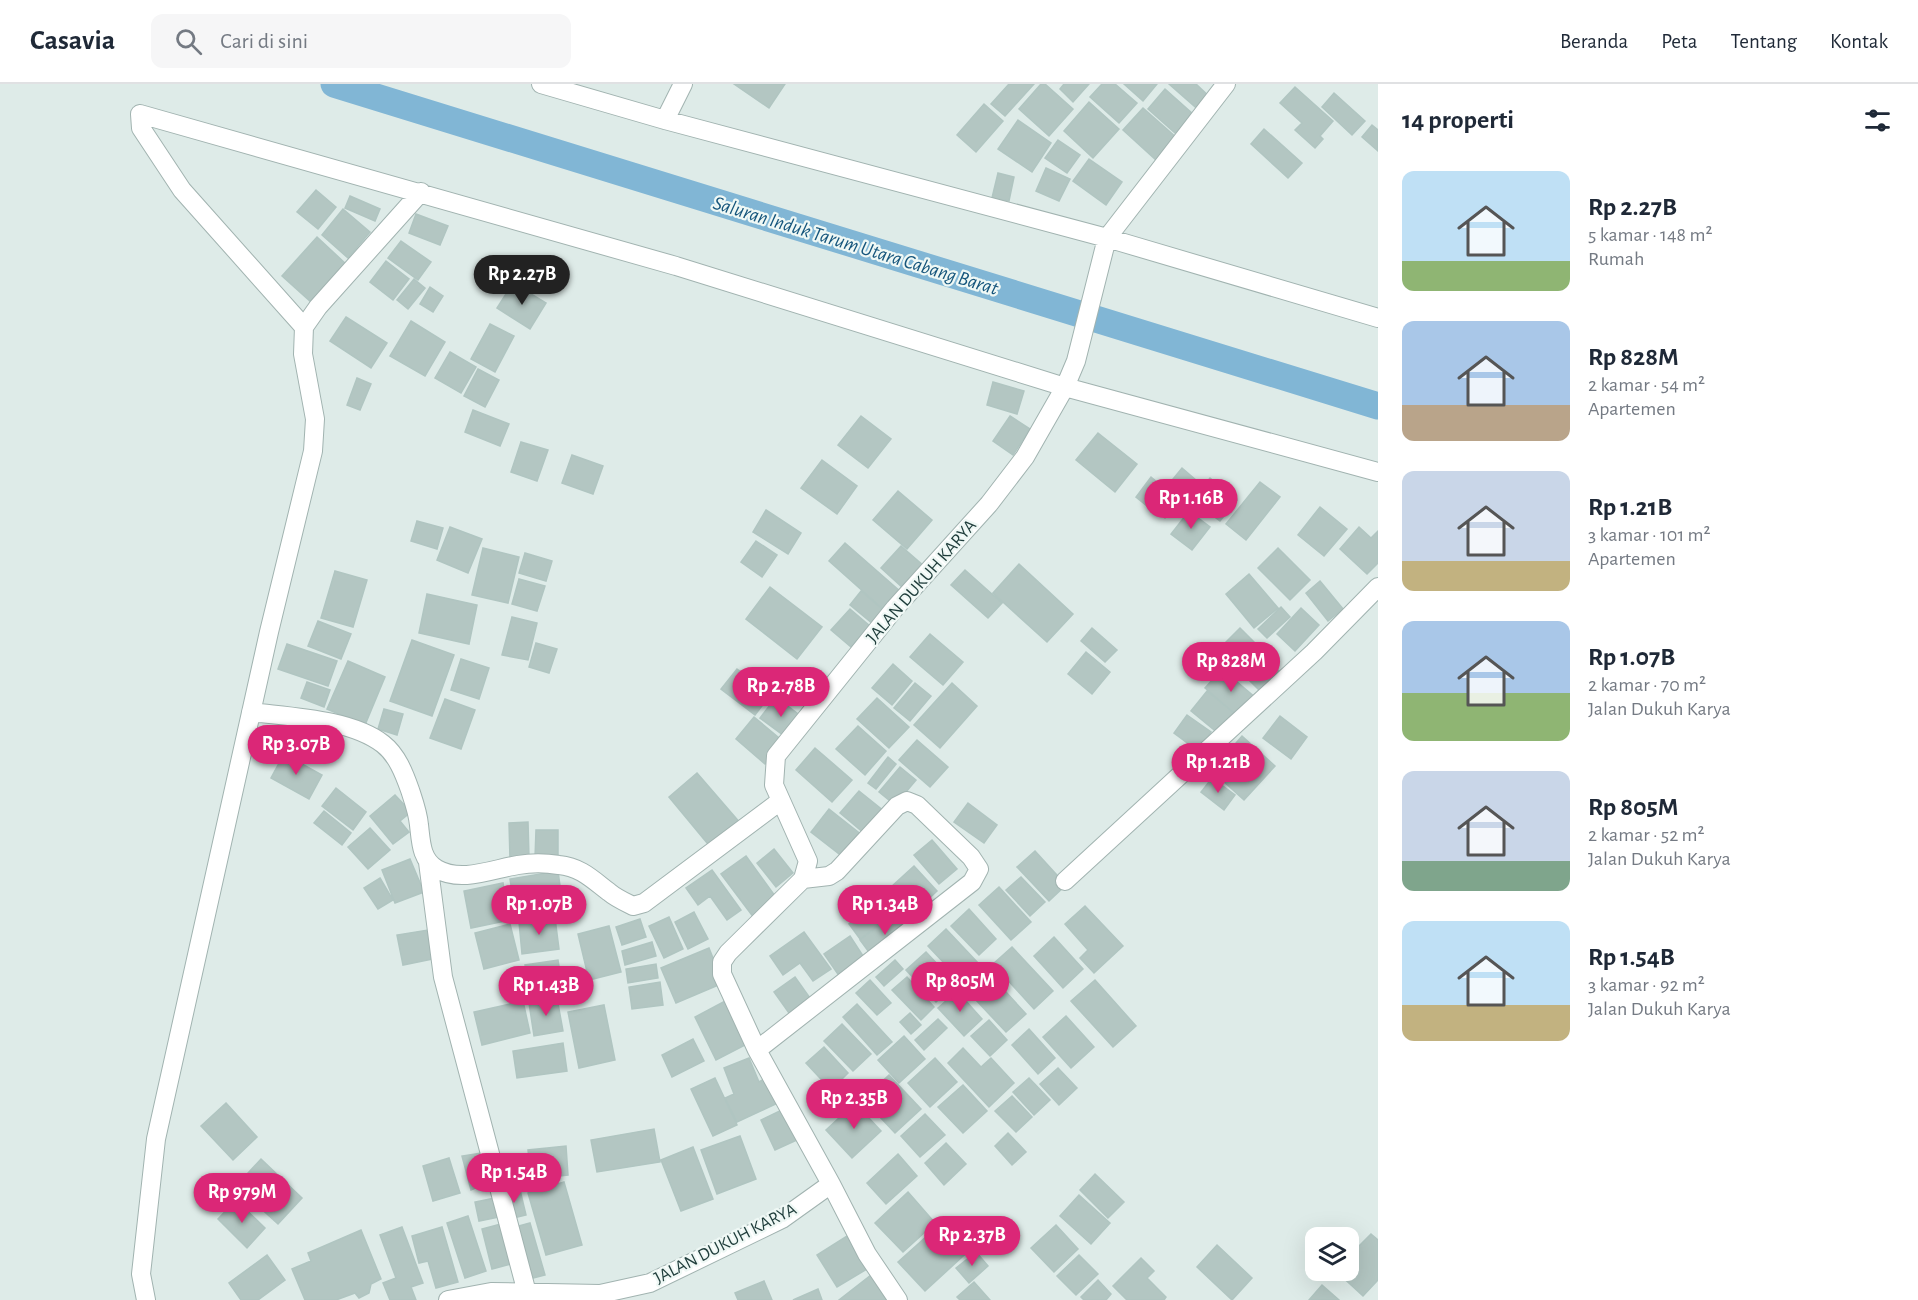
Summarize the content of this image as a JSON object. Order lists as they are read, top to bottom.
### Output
{
  "streets": {
    "street": ["JALAN DUKUH KARYA"]
  },
  "water": ["Saluran Induk Tarum Utara Cabang Barat"],
  "page": {
    "header": "Casavia",
    "search": "Cari di sini",
    "nav": [
      "Beranda",
      "Peta",
      "Tentang",
      "Kontak"
    ],
    "heading": "14 properti",
    "list": [
      {
        "name": "Rp 2.27B",
        "note": "5 kamar · 148 m² · Rumah"
      },
      {
        "name": "Rp 828M",
        "note": "2 kamar · 54 m² · Apartemen"
      },
      {
        "name": "Rp 1.21B",
        "note": "3 kamar · 101 m² · Apartemen"
      },
      {
        "name": "Rp 1.07B",
        "note": "2 kamar · 70 m² · Jalan Dukuh Karya"
      },
      {
        "name": "Rp 805M",
        "note": "2 kamar · 52 m² · Jalan Dukuh Karya"
      },
      {
        "name": "Rp 1.54B",
        "note": "3 kamar · 92 m² · Jalan Dukuh Karya"
      }
    ],
    "price": [
      "Rp 2.27B",
      "Rp 1.16B",
      "Rp 828M",
      "Rp 2.78B",
      "Rp 3.07B",
      "Rp 1.21B",
      "Rp 1.07B",
      "Rp 1.34B",
      "Rp 805M",
      "Rp 1.43B",
      "Rp 2.35B",
      "Rp 1.54B",
      "Rp 979M",
      "Rp 2.37B"
    ]
  }
}
